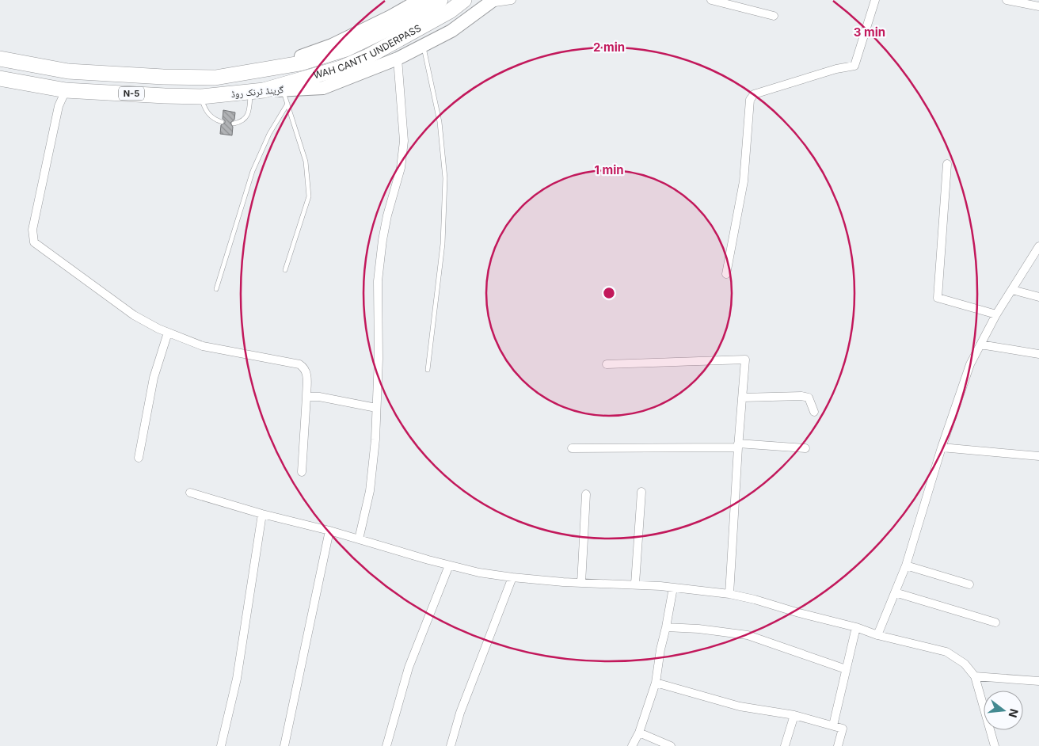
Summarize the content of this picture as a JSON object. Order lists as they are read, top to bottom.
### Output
{
  "streets": {
    "highway": ["WAH CANTT UNDERPASS", "گرینڈ ٹرنک روڈ", "N-5"]
  },
  "crossings": [
    ["WAH CANTT UNDERPASS", "گرینڈ ٹرنک روڈ"]
  ],
  "north": "right",
  "rings": ["3 min", "2 min", "1 min"]
}
